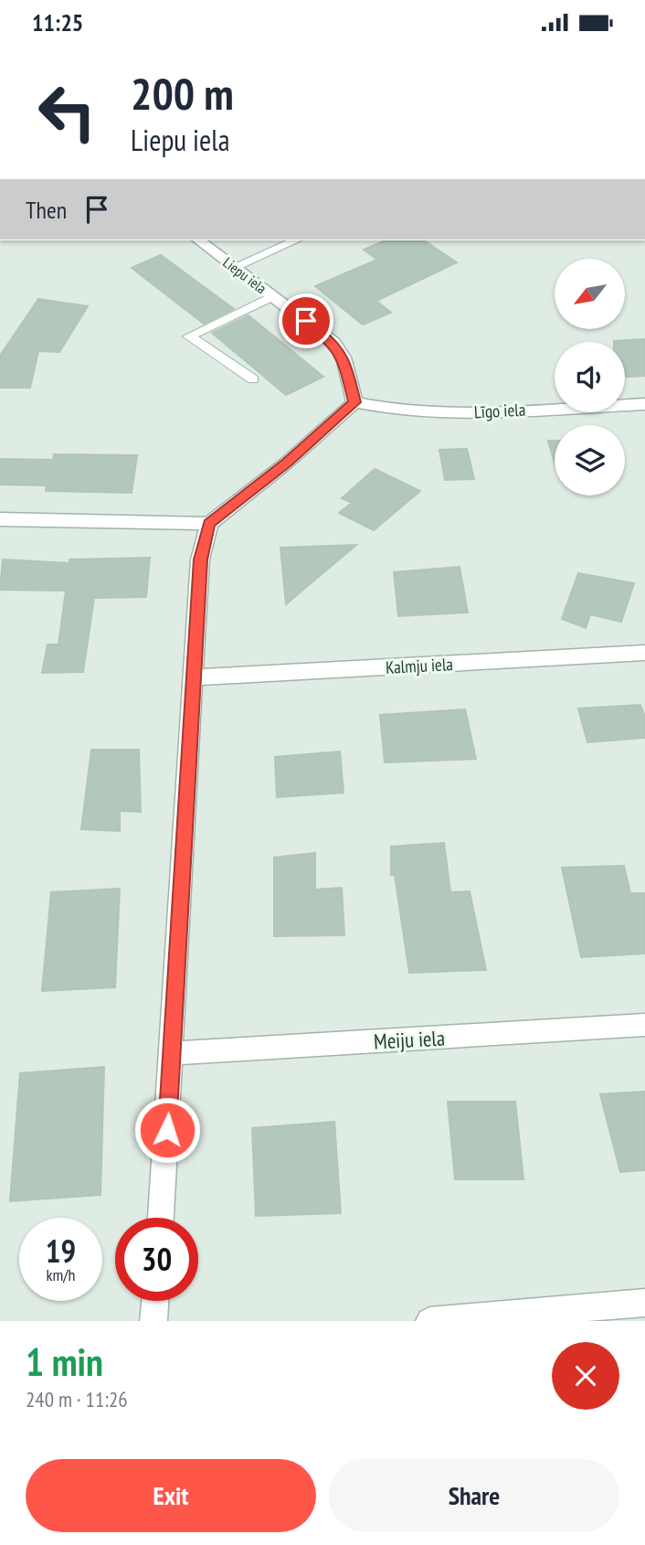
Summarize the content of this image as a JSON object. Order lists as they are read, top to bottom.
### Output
{
  "streets": {
    "street": [
      "Liepu iela",
      "Līgo iela",
      "Kalmju iela",
      "Meiju iela"
    ]
  },
  "crossings": [
    ["Liepu iela", "Līgo iela"]
  ],
  "north": "bottom left",
  "page": {
    "status": "11:25",
    "turn": ["200 m", "Liepu iela"],
    "then": "Then",
    "speed": "19 km/h",
    "limit": "30",
    "heading": ["1 min", "240 m · 11:26"],
    "buttons": ["Exit", "Share"]
  }
}
